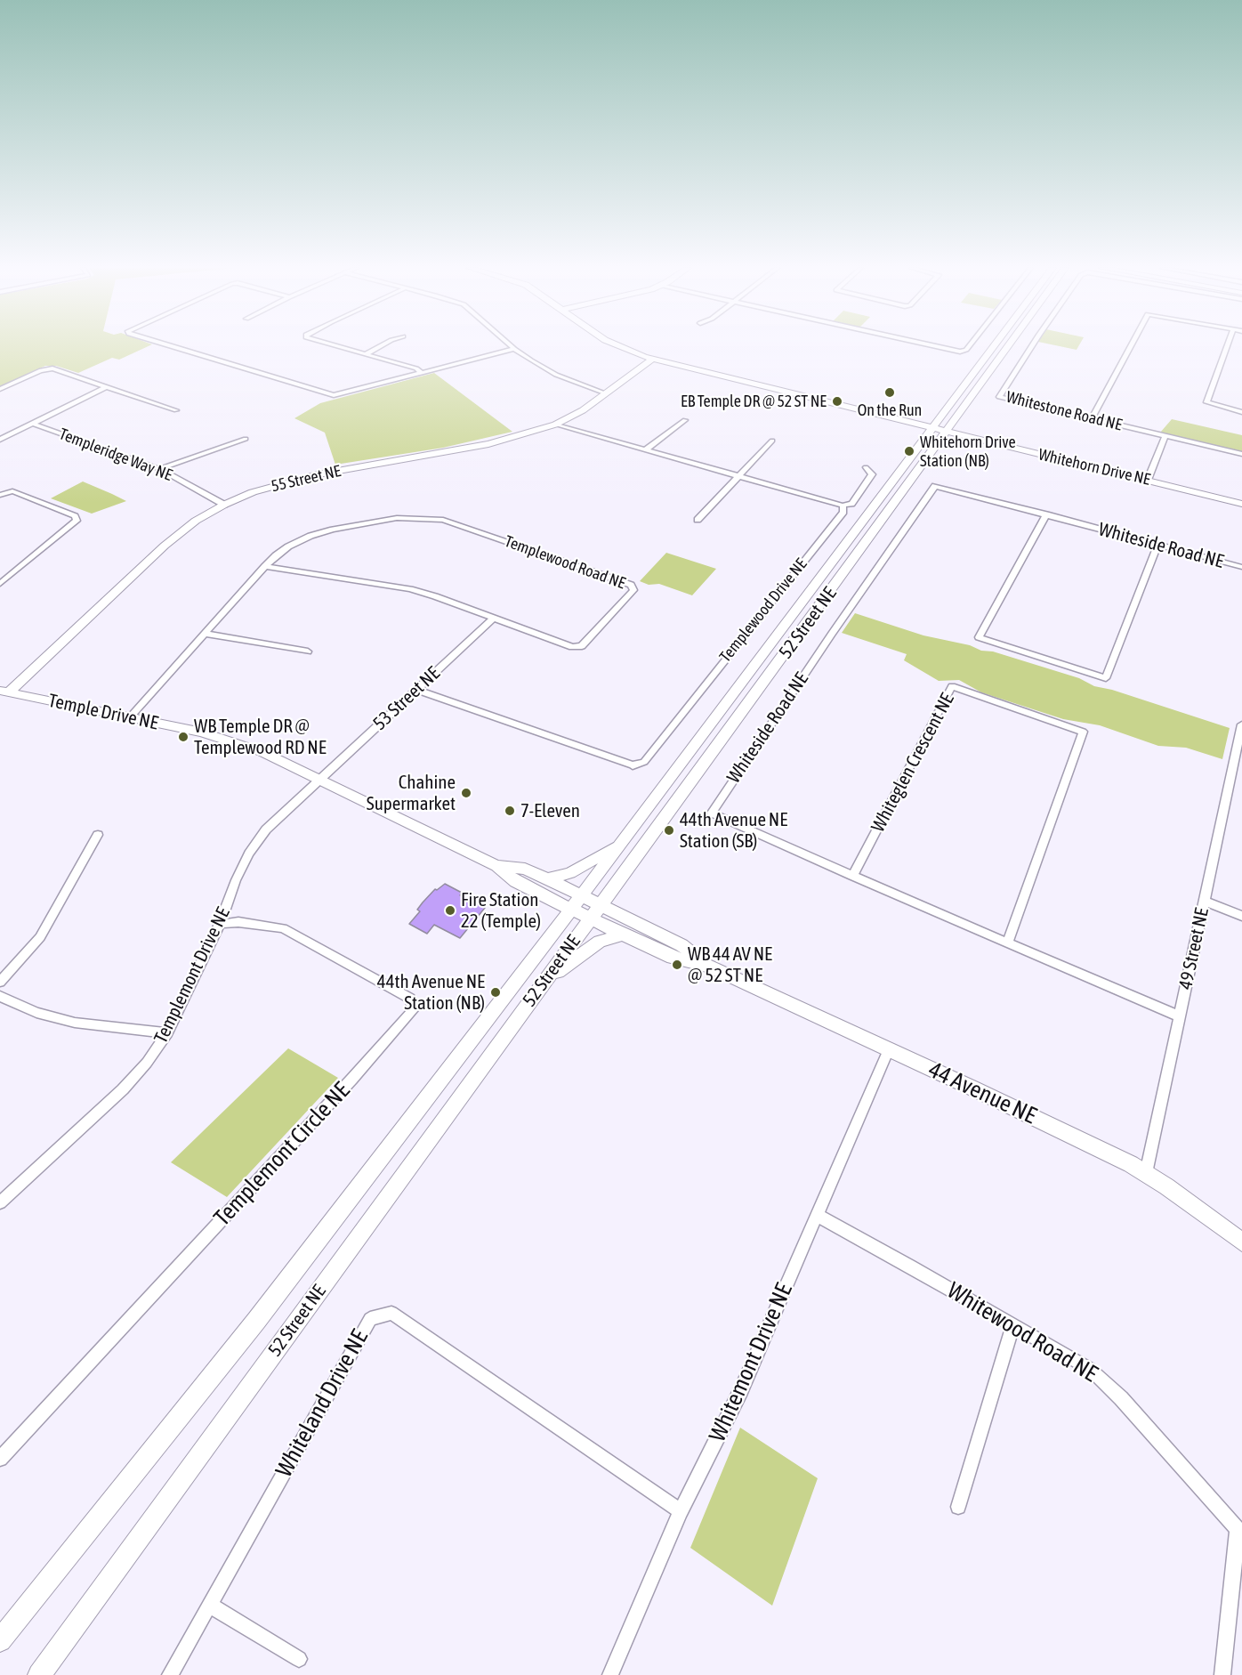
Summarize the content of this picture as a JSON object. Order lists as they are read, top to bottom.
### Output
{
  "streets": {
    "main road": [
      "Whitehorn Drive NE",
      "55 Street NE",
      "52 Street NE",
      "Temple Drive NE",
      "44 Avenue NE"
    ],
    "street": [
      "Whitestone Road NE",
      "Templeridge Way NE",
      "Whiteside Road NE",
      "Templewood Road NE",
      "Templewood Drive NE",
      "53 Street NE",
      "Whiteglen Crescent NE",
      "49 Street NE",
      "Templemont Drive NE",
      "Templemont Circle NE",
      "Whitewood Road NE",
      "Whitemont Drive NE",
      "Whiteland Drive NE"
    ]
  },
  "crossings": [
    ["Templeridge Way NE", "55 Street NE"],
    ["Whitehorn Drive NE", "52 Street NE"],
    ["55 Street NE", "Temple Drive NE"],
    ["Whiteside Road NE", "Whiteglen Crescent NE"],
    ["Whiteside Road NE", "49 Street NE"],
    ["Templewood Road NE", "53 Street NE"],
    ["Templewood Road NE", "Temple Drive NE"],
    ["Templewood Drive NE", "53 Street NE"],
    ["52 Street NE", "Temple Drive NE"],
    ["52 Street NE", "44 Avenue NE"],
    ["53 Street NE", "Temple Drive NE"],
    ["53 Street NE", "Templemont Drive NE"],
    ["Temple Drive NE", "Templemont Drive NE"],
    ["Temple Drive NE", "44 Avenue NE"],
    ["49 Street NE", "44 Avenue NE"],
    ["Templemont Drive NE", "Templemont Circle NE"],
    ["44 Avenue NE", "Whitemont Drive NE"],
    ["Whitewood Road NE", "Whitemont Drive NE"],
    ["Whitemont Drive NE", "Whiteland Drive NE"]
  ],
  "places": [
    "On the Run",
    "EB Temple DR @ 52 ST NE",
    "Whitehorn Drive Station (NB)",
    "WB Temple DR @ Templewood RD NE",
    "Chahine Supermarket",
    "7-Eleven",
    "44th Avenue NE Station (SB)",
    "Fire Station 22 (Temple)",
    "WB 44 AV NE @ 52 ST NE",
    "44th Avenue NE Station (NB)"
  ]
}
